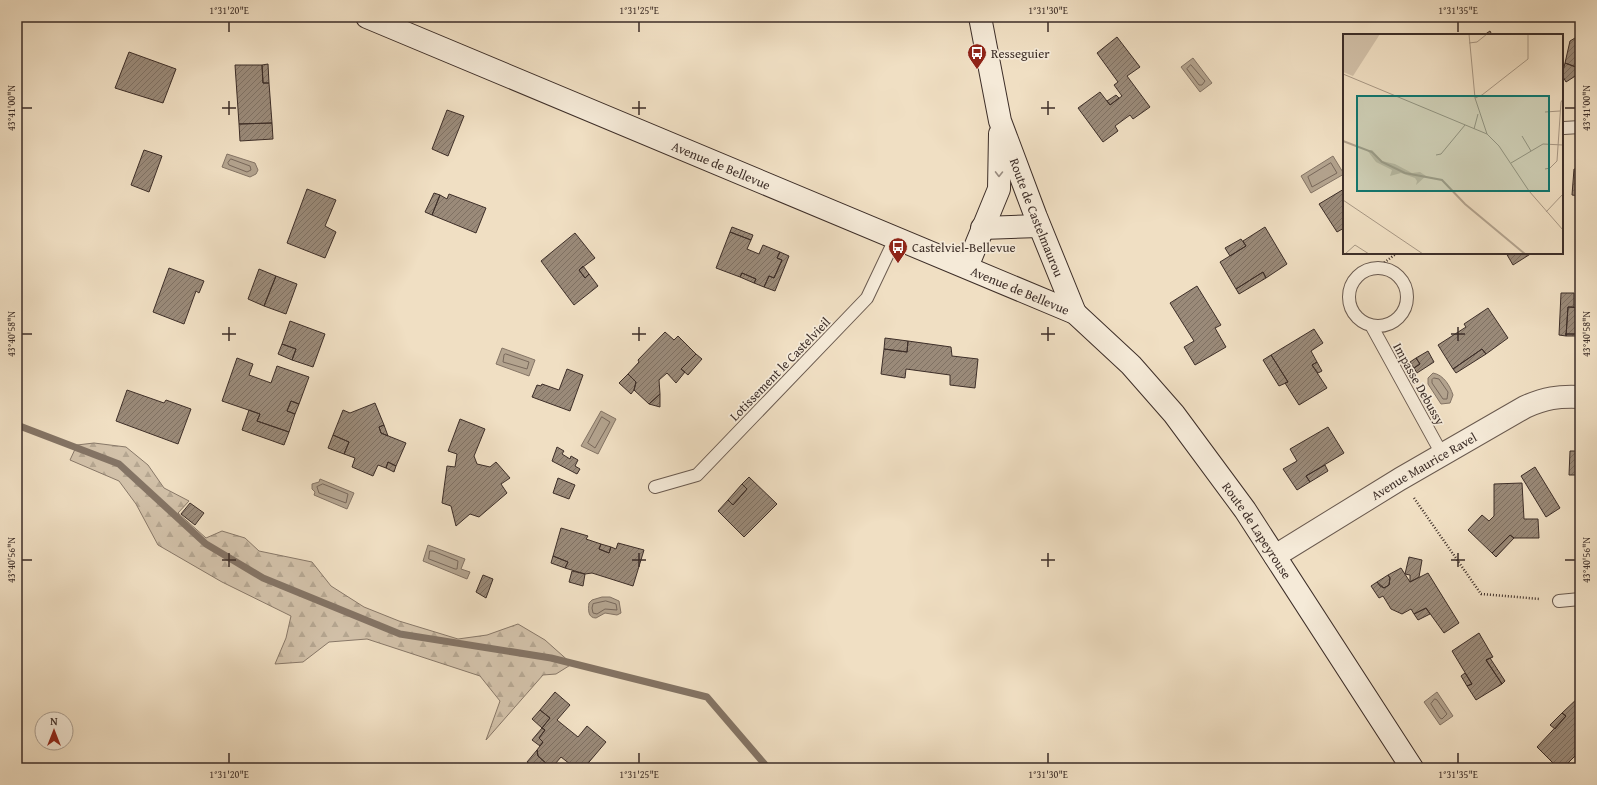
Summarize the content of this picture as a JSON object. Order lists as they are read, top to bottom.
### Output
{
  "streets": {
    "street": [
      "Avenue de Bellevue",
      "Route de Castelmaurou",
      "Avenue Maurice Ravel",
      "Route de Lapeyrouse"
    ],
    "lane": ["Lotissement le Castelvieil", "Impasse Debussy"]
  },
  "crossings": [
    ["Avenue de Bellevue", "Route de Castelmaurou"],
    ["Avenue de Bellevue", "Lotissement le Castelvieil"],
    ["Avenue de Bellevue", "Route de Lapeyrouse"],
    ["Route de Castelmaurou", "Route de Lapeyrouse"],
    ["Impasse Debussy", "Avenue Maurice Ravel"],
    ["Avenue Maurice Ravel", "Route de Lapeyrouse"]
  ],
  "places": {
    "bus stop": ["Resseguier", "Castelviel-Bellevue"]
  },
  "north": "top",
  "coordinates": [
    "1°31'20\"E",
    "1°31'25\"E",
    "1°31'30\"E",
    "1°31'35\"E",
    "43°41'00\"N",
    "43°40'58\"N",
    "43°40'56\"N"
  ]
}
